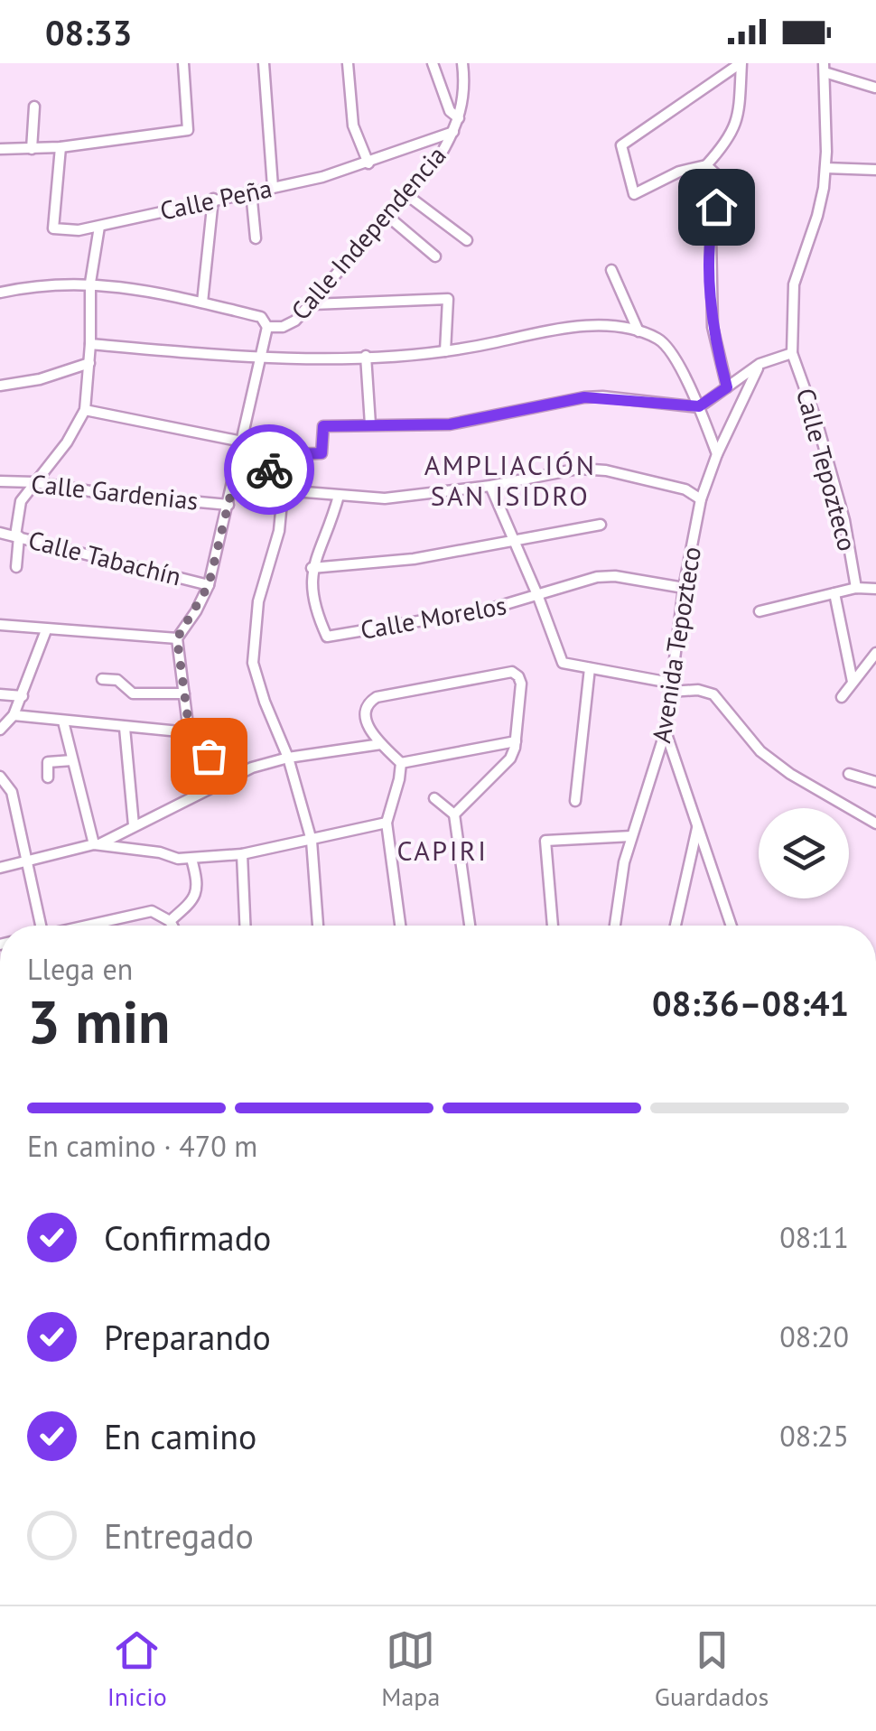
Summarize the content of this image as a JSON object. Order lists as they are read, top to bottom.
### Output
{
  "streets": {
    "street": [
      "Calle Peña",
      "Calle Independencia",
      "Calle Tepozteco",
      "Calle Gardenias",
      "Calle Tabachín",
      "Calle Morelos",
      "Avenida Tepozteco"
    ]
  },
  "crossings": [
    ["Calle Peña", "Calle Independencia"],
    ["Calle Morelos", "Avenida Tepozteco"]
  ],
  "districts": ["AMPLIACIÓN SAN ISIDRO", "CAPIRI"],
  "page": {
    "status": "08:33",
    "heading": ["3 min", "Llega en", "08:36–08:41"],
    "bar": "En camino · 470 m",
    "list": [
      ["Confirmado", "08:11"],
      ["Preparando", "08:20"],
      ["En camino", "08:25"],
      "Entregado"
    ],
    "tabs": ["Inicio", "Mapa", "Guardados"]
  }
}
